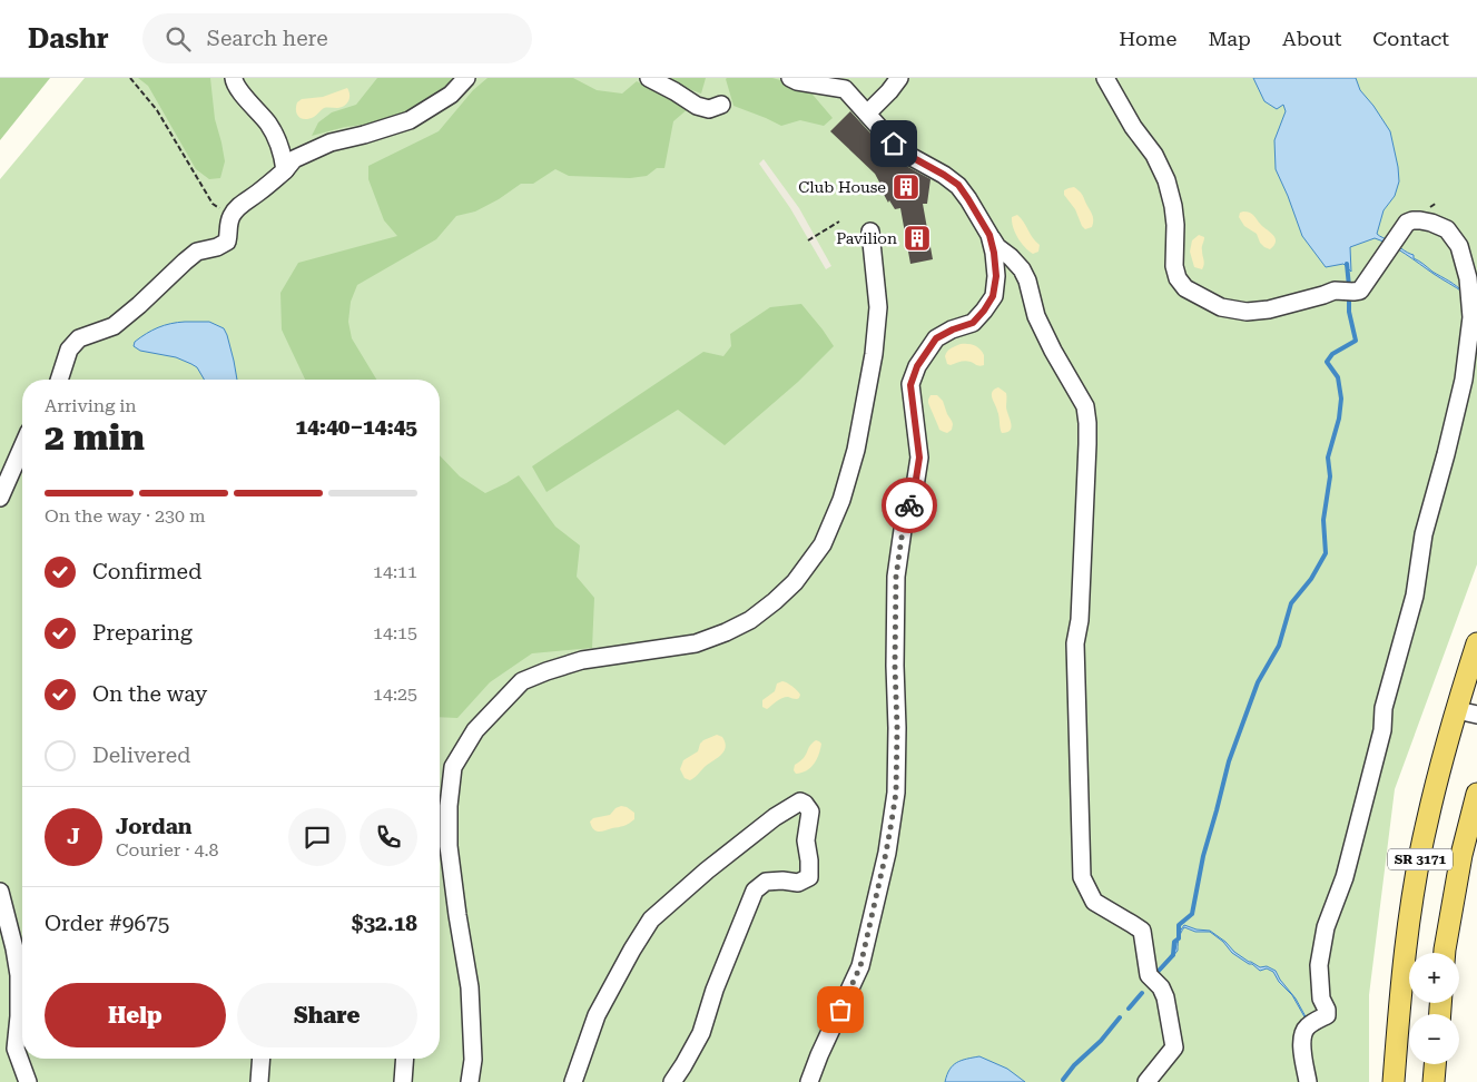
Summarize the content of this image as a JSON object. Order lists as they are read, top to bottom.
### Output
{
  "streets": {
    "main road": ["SR 3171"]
  },
  "places": {
    "building": ["Club House", "Pavilion"]
  },
  "page": {
    "header": "Dashr",
    "search": "Search here",
    "nav": [
      "Home",
      "Map",
      "About",
      "Contact"
    ],
    "heading": ["2 min", "Arriving in", "14:40–14:45"],
    "panel": [
      "Jordan",
      "Courier · 4.8",
      "Order #9675",
      "$32.18"
    ],
    "bar": "On the way · 230 m",
    "list": [
      ["Confirmed", "14:11"],
      ["Preparing", "14:15"],
      ["On the way", "14:25"],
      "Delivered"
    ],
    "round": "J",
    "map_buttons": ["+", "−"],
    "buttons": ["Help", "Share"]
  }
}
